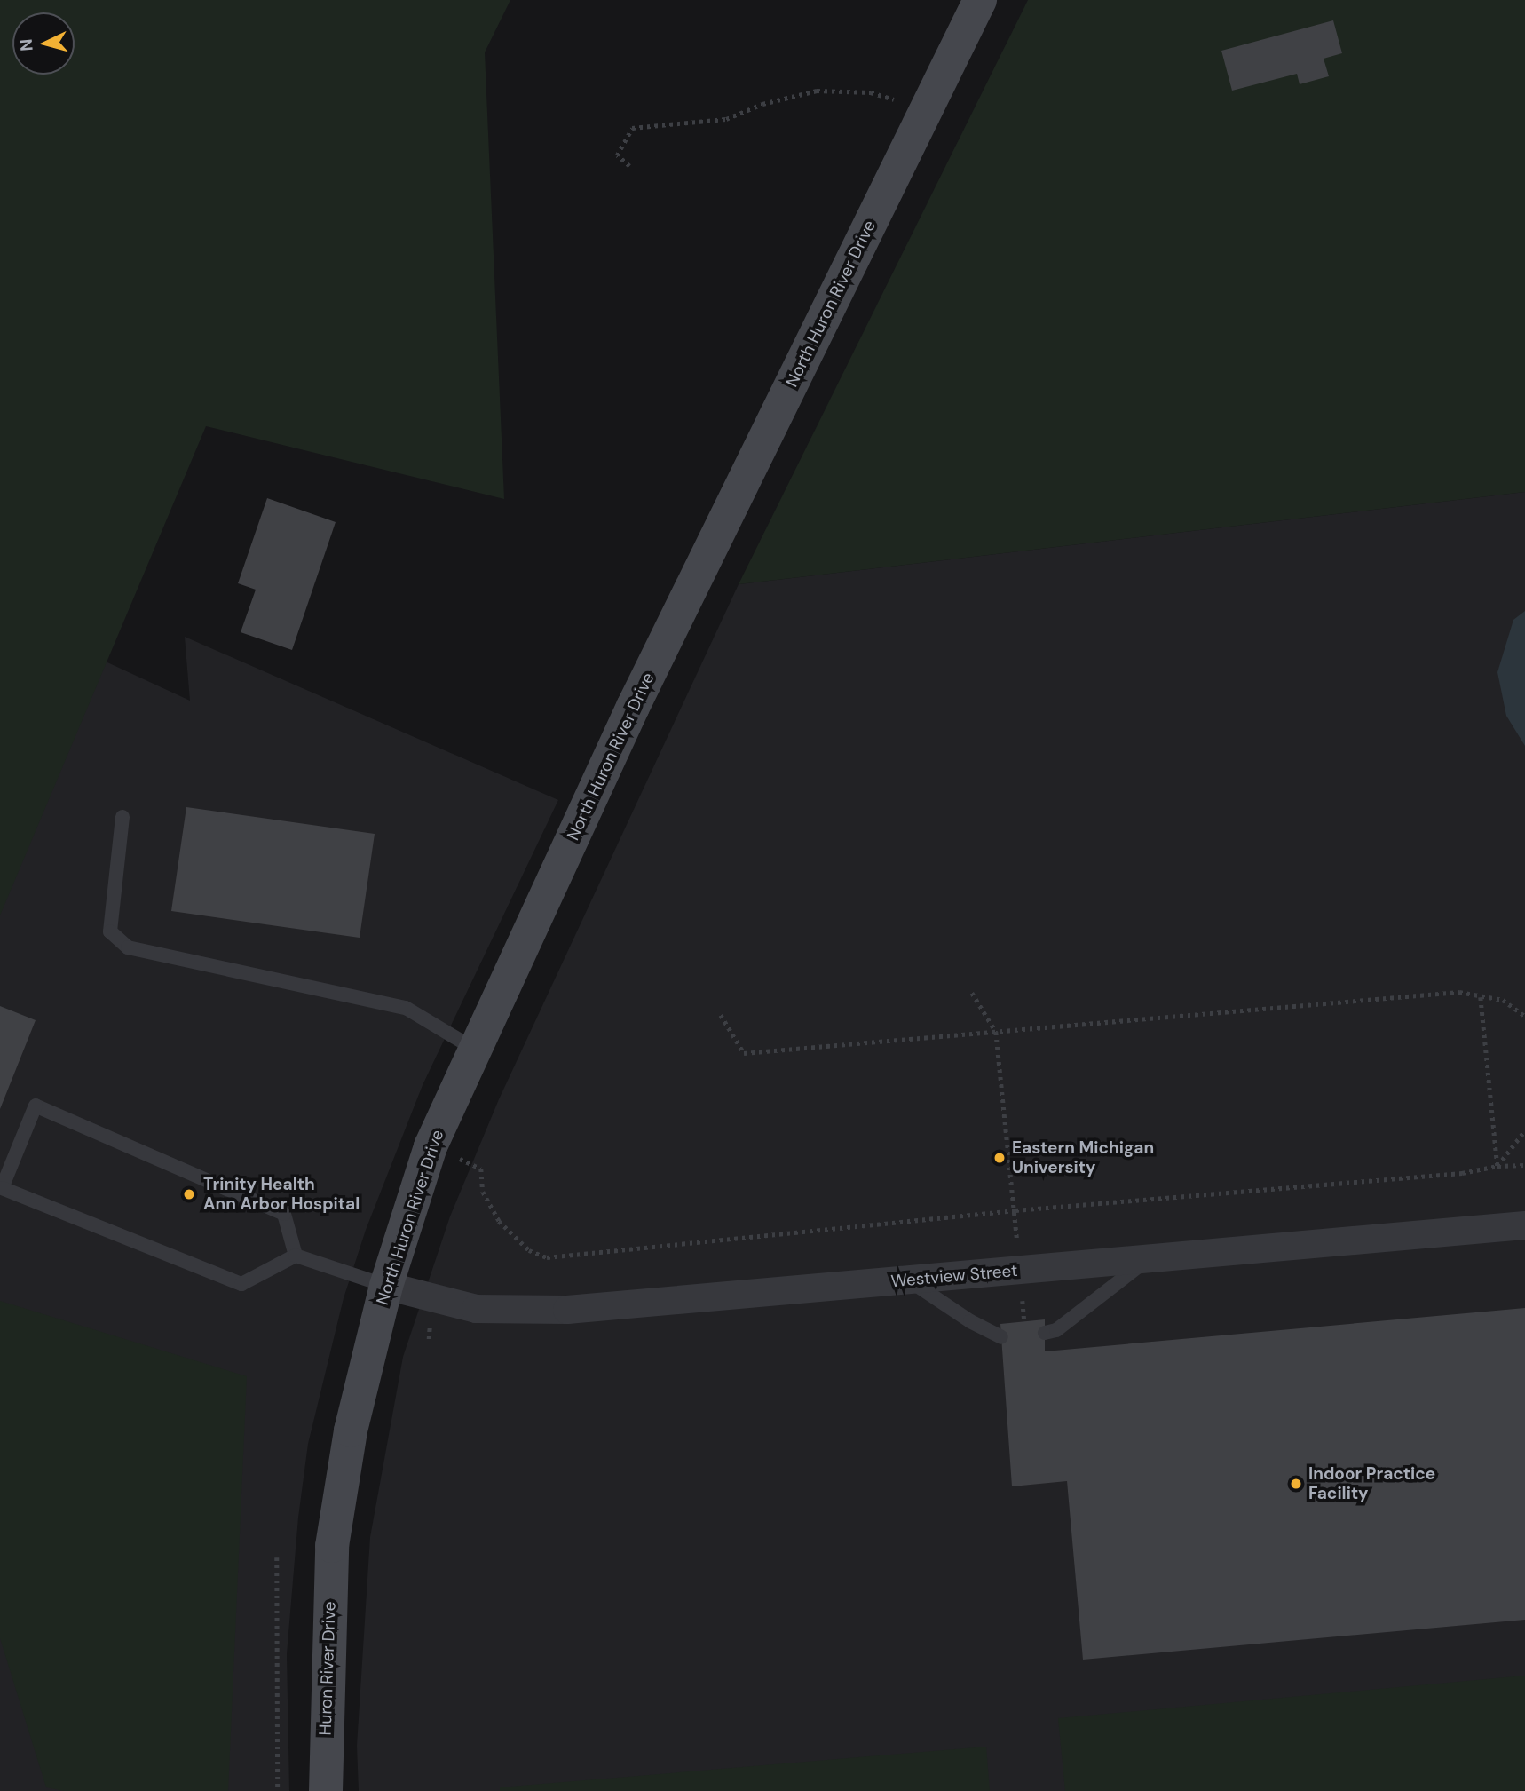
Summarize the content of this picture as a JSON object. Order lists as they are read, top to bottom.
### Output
{
  "streets": {
    "main road": ["North Huron River Drive", "Huron River Drive"],
    "street": ["Westview Street"]
  },
  "crossings": [
    ["North Huron River Drive", "Westview Street"],
    ["North Huron River Drive", "Huron River Drive"]
  ],
  "places": ["Eastern Michigan University", "Trinity Health Ann Arbor Hospital", "Indoor Practice Facility"],
  "north": "left"
}
